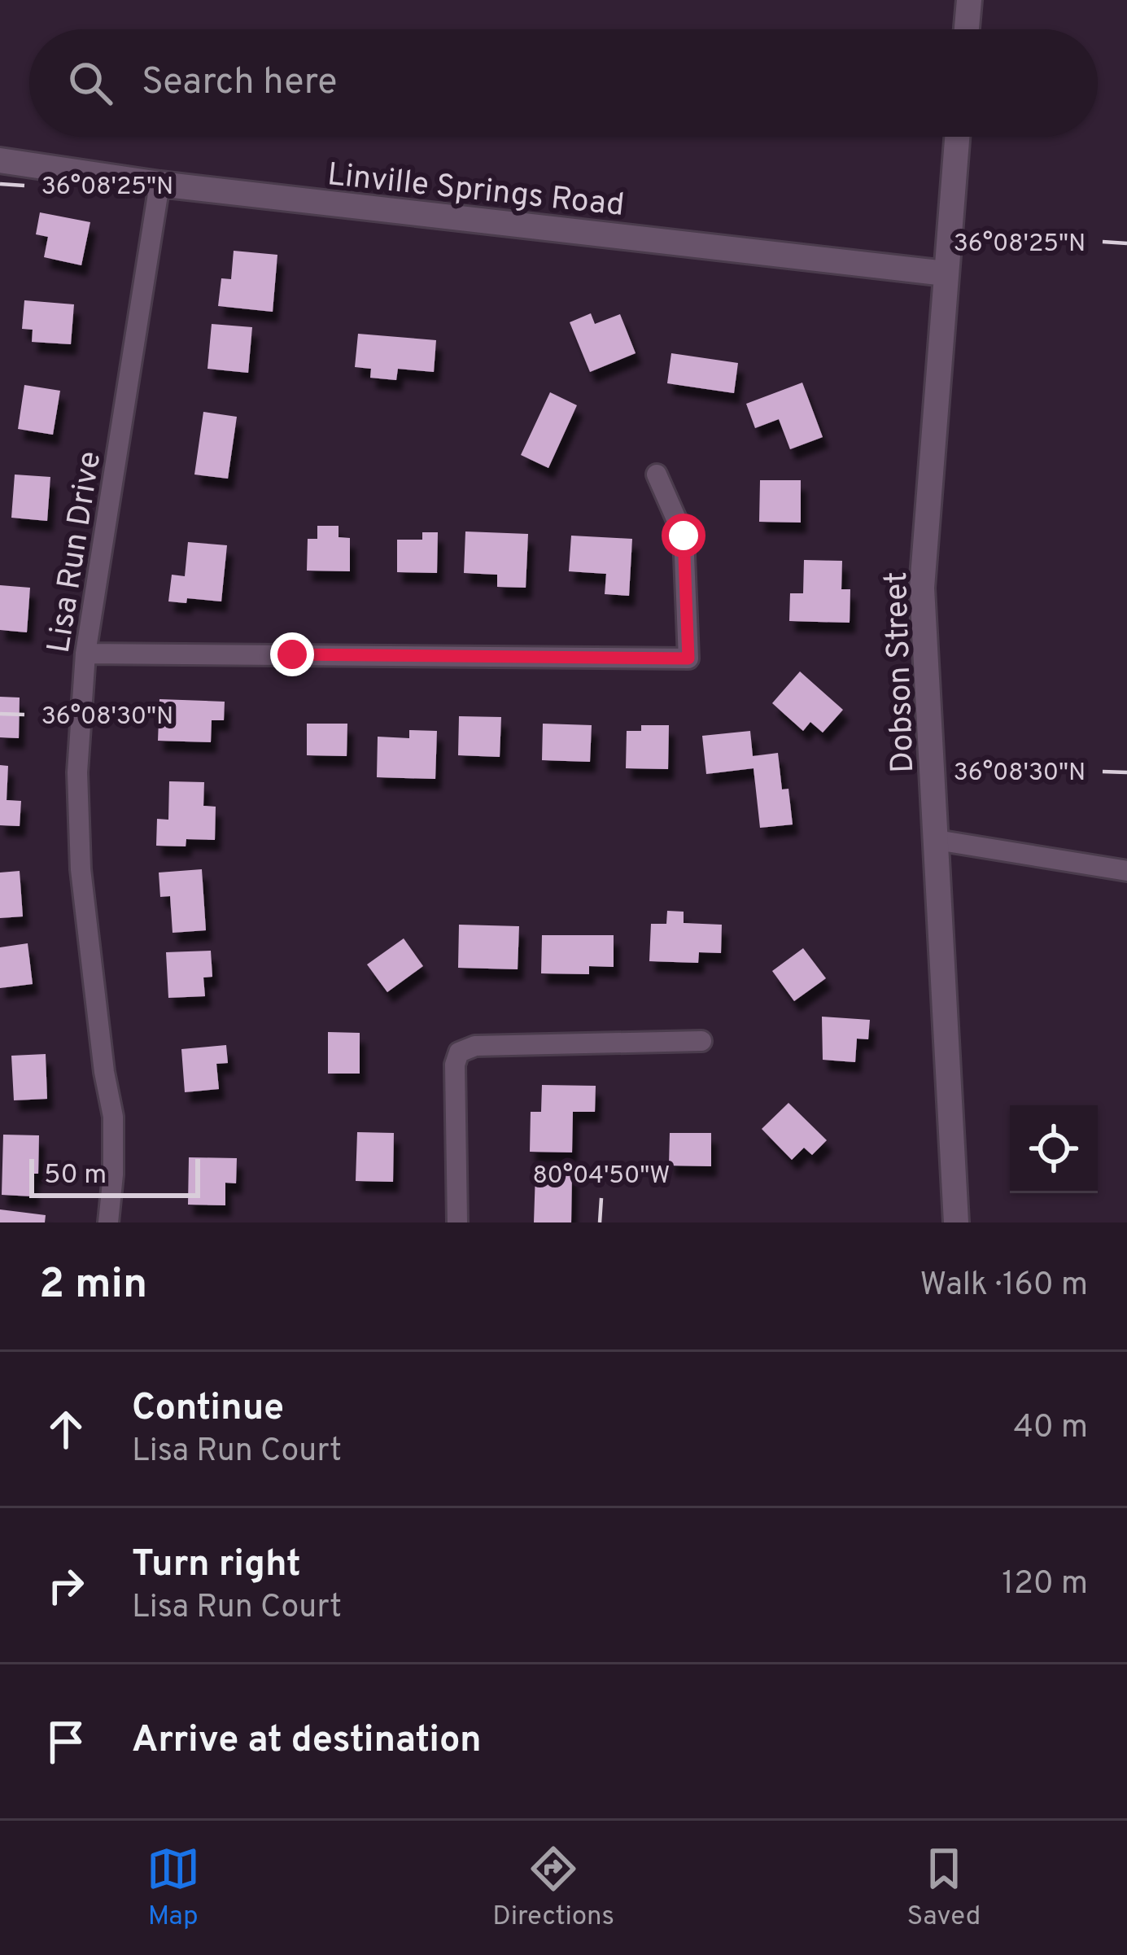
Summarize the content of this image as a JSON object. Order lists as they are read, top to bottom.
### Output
{
  "streets": {
    "street": ["Linville Springs Road", "Lisa Run Drive", "Dobson Street"]
  },
  "crossings": [
    ["Linville Springs Road", "Lisa Run Drive"],
    ["Linville Springs Road", "Dobson Street"]
  ],
  "scale_bar": "50 m",
  "page": {
    "search": "Search here",
    "scale": "50 m",
    "heading": ["2 min", "Walk · 160 m"],
    "list": [
      ["Continue", "Lisa Run Court", "40 m"],
      ["Turn right", "Lisa Run Court", "120 m"],
      "Arrive at destination"
    ],
    "nav": ["Map", "Directions", "Saved"]
  },
  "coordinates": ["36°08'25\"N", "36°08'30\"N", "80°04'50\"W"]
}
